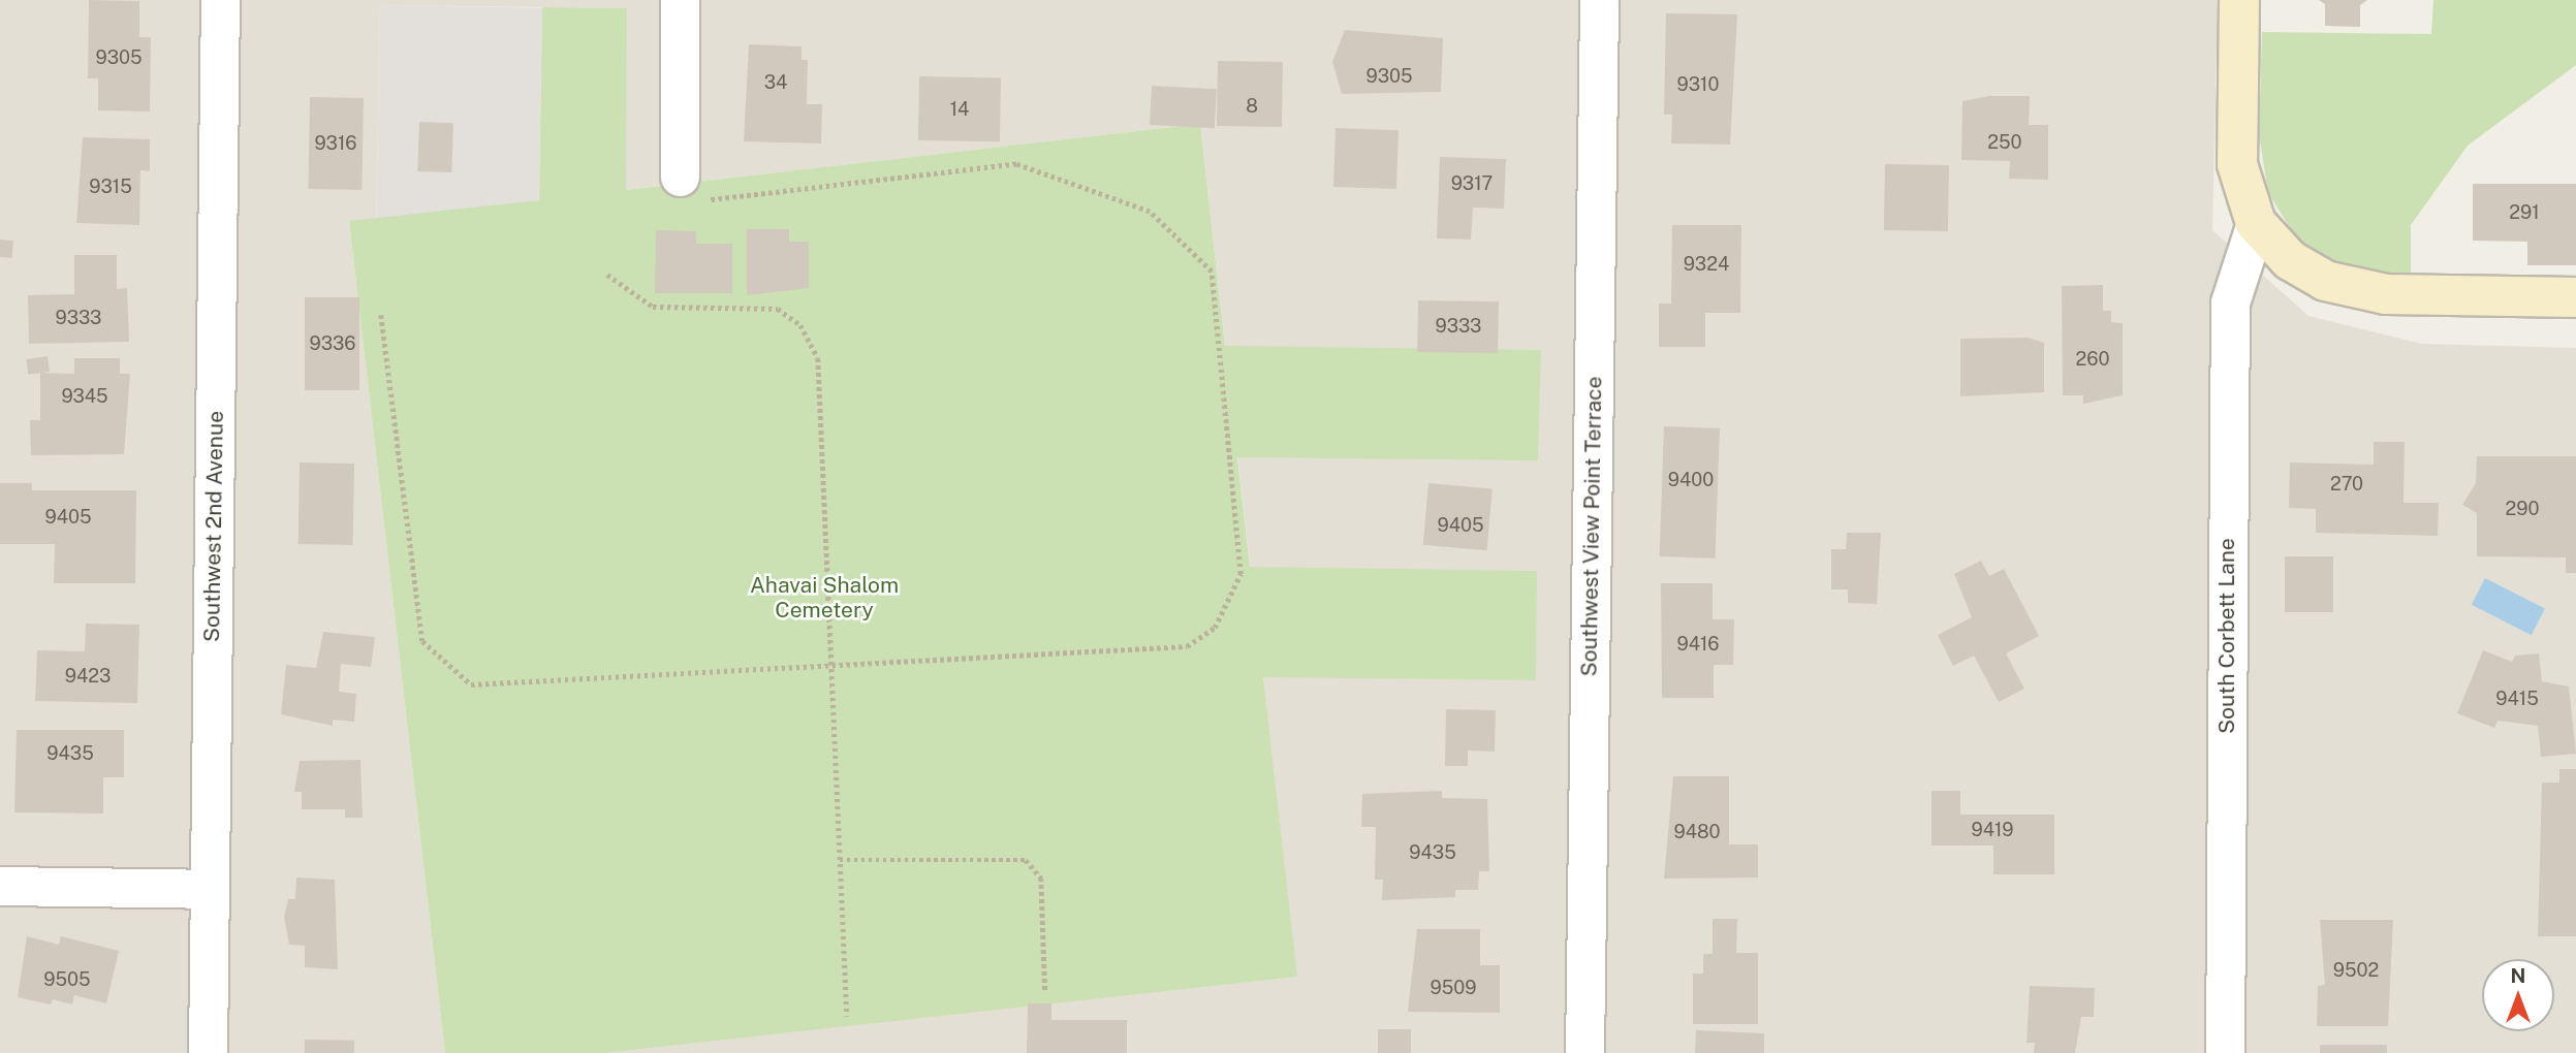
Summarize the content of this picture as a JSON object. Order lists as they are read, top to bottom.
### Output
{
  "streets": {
    "street": ["Southwest 2nd Avenue", "Southwest View Point Terrace", "South Corbett Lane"]
  },
  "parks": ["Ahavai Shalom Cemetery"],
  "house_numbers": [
    "9305",
    "9305",
    "34",
    "9310",
    "8",
    "14",
    "250",
    "9316",
    "9317",
    "9315",
    "291",
    "9324",
    "9333",
    "9333",
    "9336",
    "260",
    "9345",
    "9400",
    "270",
    "290",
    "9405",
    "9405",
    "9416",
    "9423",
    "9415",
    "9435",
    "9419",
    "9480",
    "9435",
    "9502",
    "9505",
    "9509"
  ],
  "north": "top"
}
